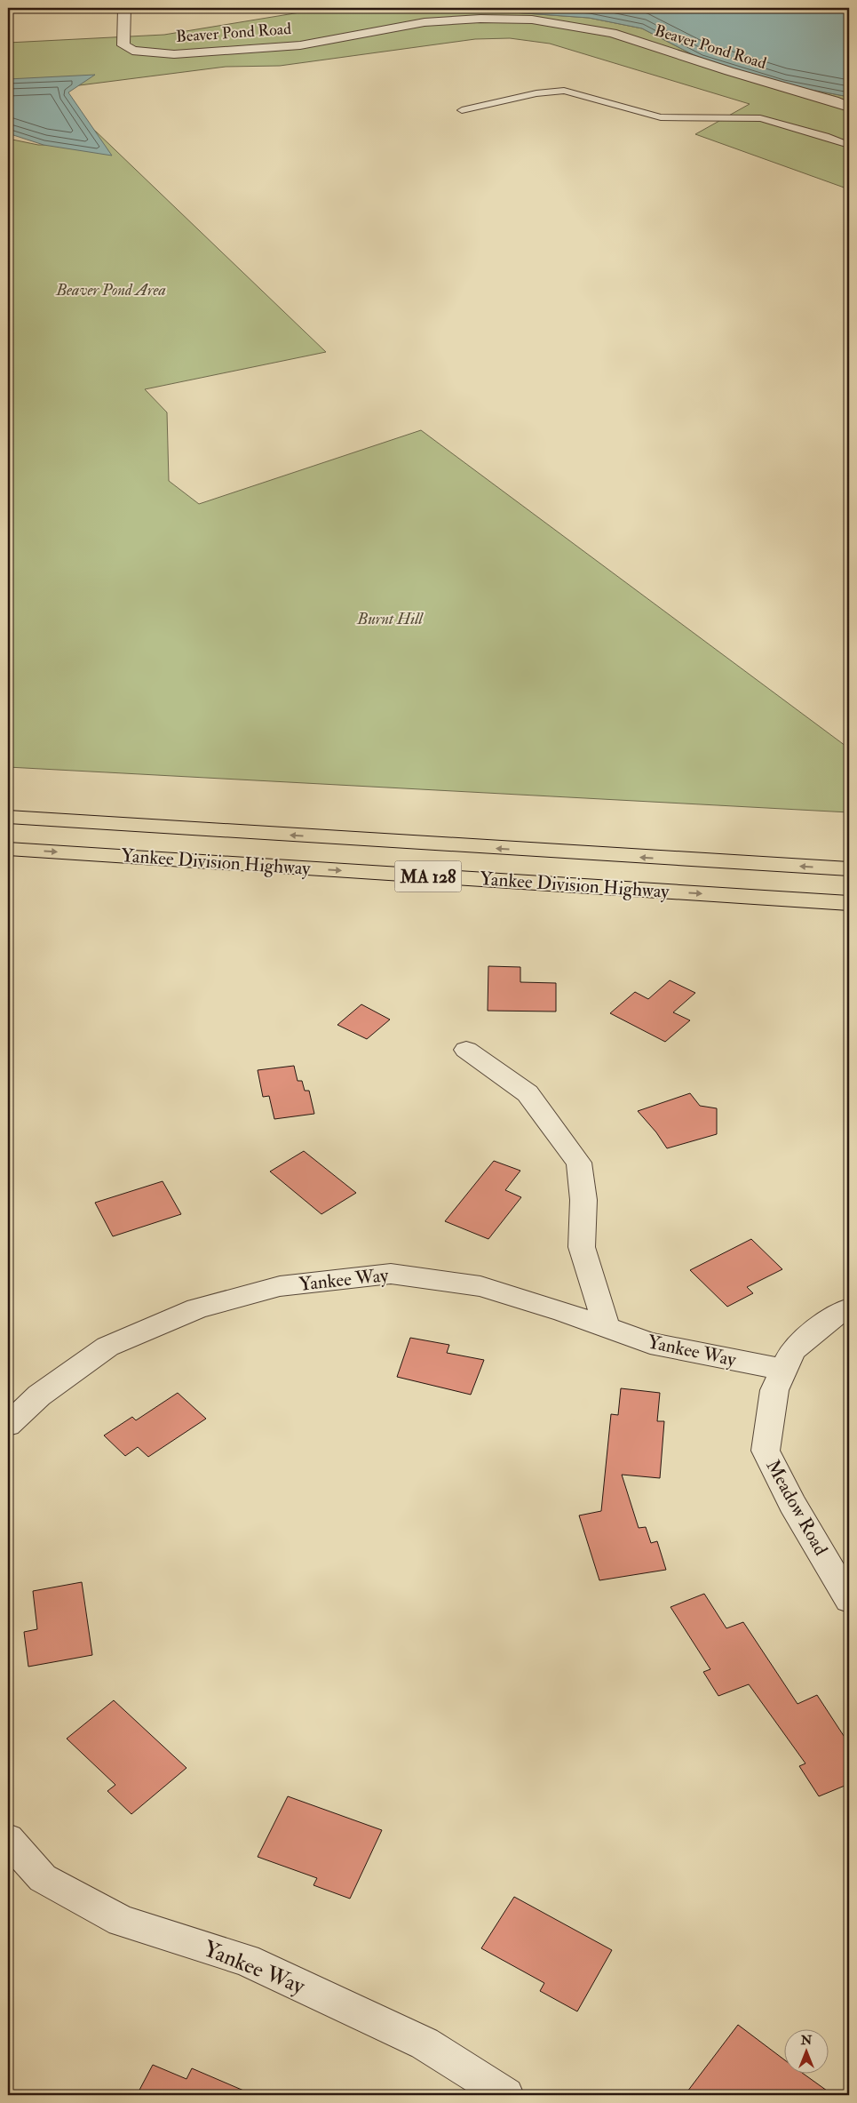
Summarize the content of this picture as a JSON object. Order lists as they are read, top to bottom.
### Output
{
  "streets": {
    "highway": ["Yankee Division Highway", "MA 128"],
    "street": ["Beaver Pond Road", "Yankee Way", "Meadow Road"]
  },
  "crossings": [
    ["Yankee Way", "Meadow Road"]
  ],
  "parks": ["Beaver Pond Area", "Burnt Hill"],
  "north": "top"
}
